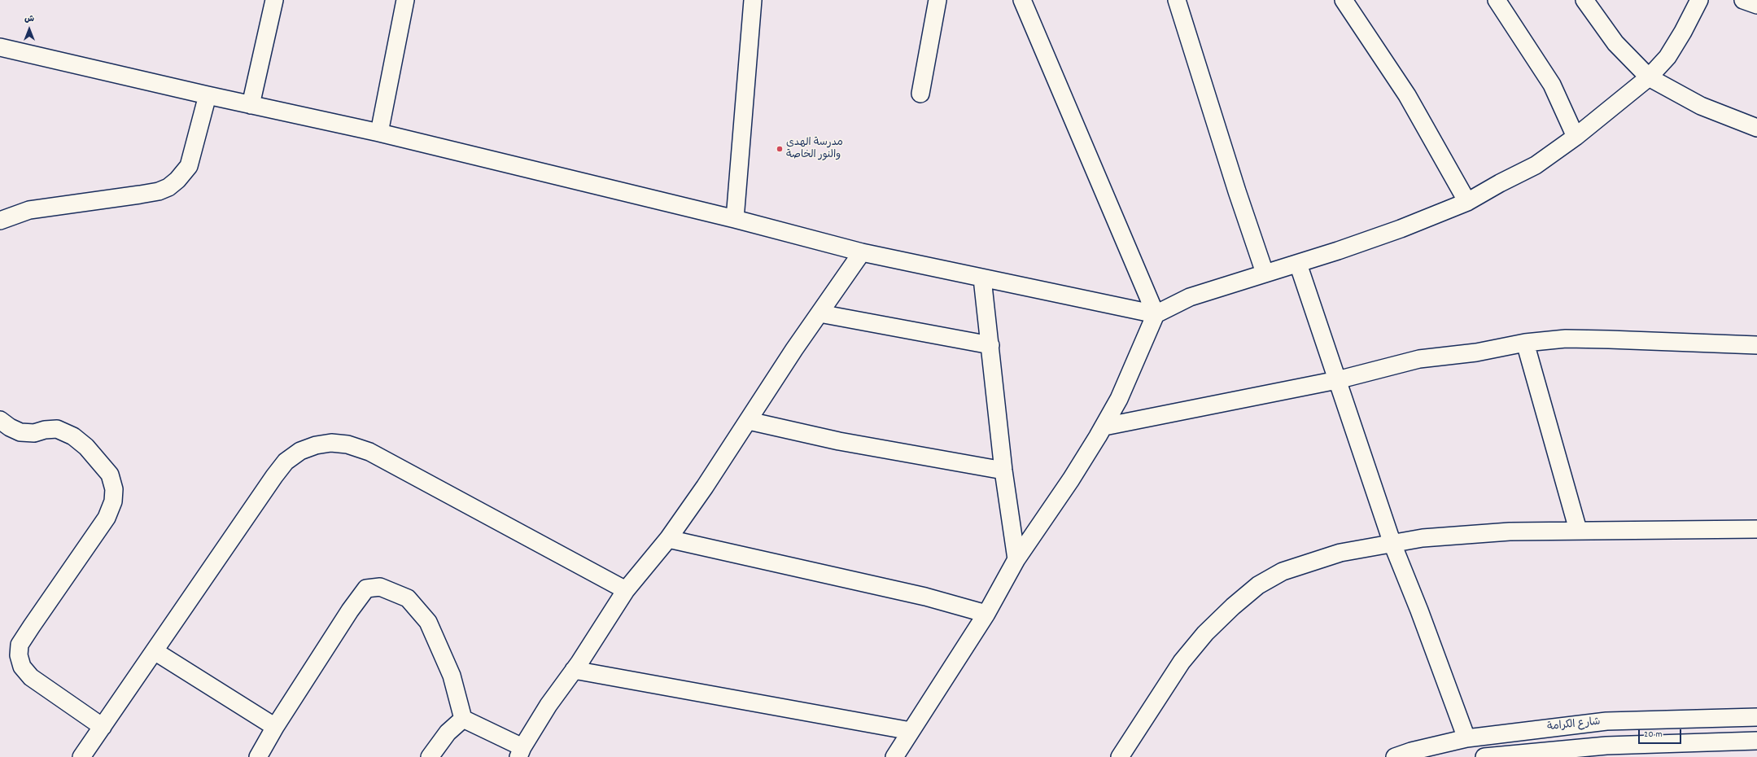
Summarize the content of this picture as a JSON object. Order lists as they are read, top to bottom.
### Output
{
  "streets": {
    "street": ["شارع الكرامة"]
  },
  "places": ["مدرسة الهدى والنور الخاصة"],
  "scale_bar": "20 m",
  "north": "top"
}
